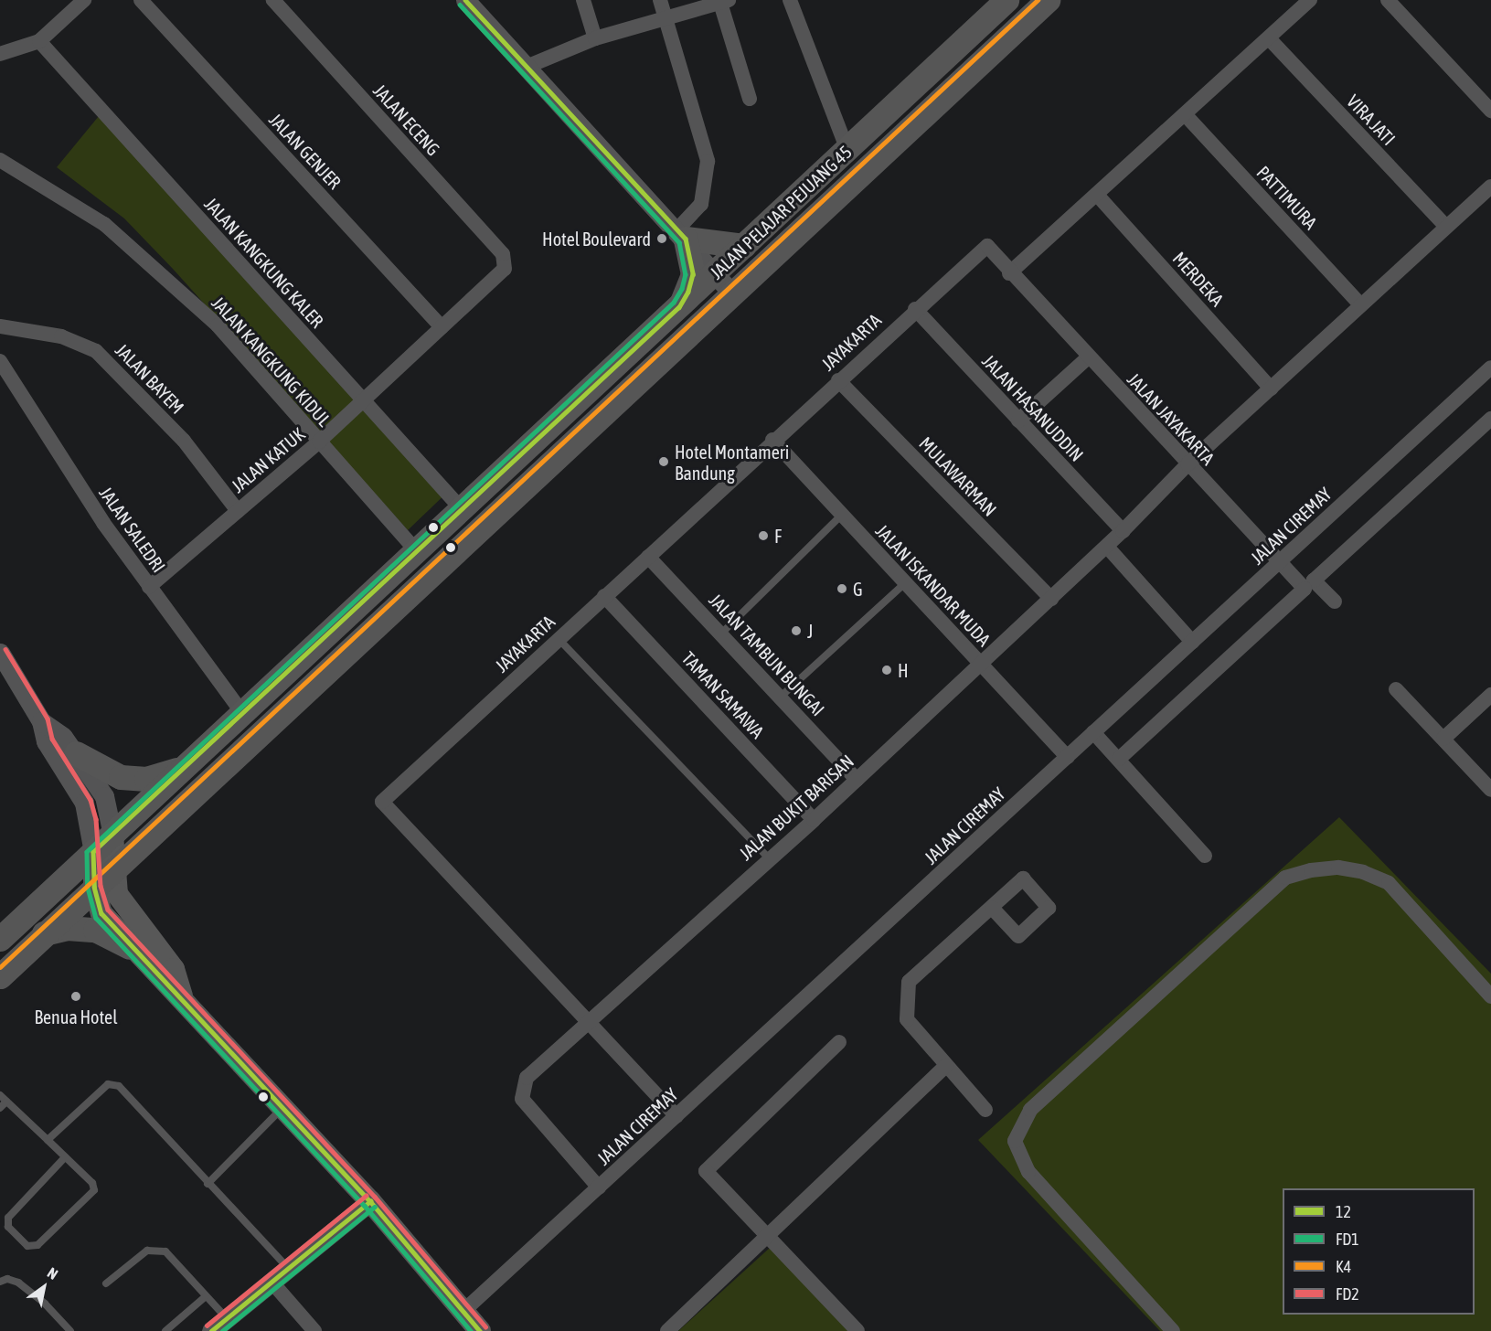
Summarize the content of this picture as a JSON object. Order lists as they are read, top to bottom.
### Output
{
  "streets": {
    "main road": ["JALAN PELAJAR PEJUANG 45"],
    "street": [
      "JALAN ECENG",
      "VIRA JATI",
      "JALAN GENJER",
      "PATTIMURA",
      "JALAN KANGKUNG KALER",
      "MERDEKA",
      "JAYAKARTA",
      "JALAN KANGKUNG KIDUL",
      "JALAN BAYEM",
      "JALAN HASANUDDIN",
      "JALAN JAYAKARTA",
      "JALAN KATUK",
      "MULAWARMAN",
      "JALAN CIREMAY",
      "JALAN SALEDRI",
      "JALAN ISKANDAR MUDA",
      "JALAN TAMBUN BUNGAI",
      "TAMAN SAMAWA",
      "JALAN BUKIT BARISAN"
    ]
  },
  "crossings": [
    ["JALAN ECENG", "JALAN KATUK"],
    ["VIRA JATI", "JALAN BUKIT BARISAN"],
    ["JALAN GENJER", "JALAN KATUK"],
    ["PATTIMURA", "JALAN BUKIT BARISAN"],
    ["JALAN PELAJAR PEJUANG 45", "JALAN KANGKUNG KALER"],
    ["JALAN PELAJAR PEJUANG 45", "JALAN KANGKUNG KIDUL"],
    ["JALAN PELAJAR PEJUANG 45", "JALAN SALEDRI"],
    ["JALAN KANGKUNG KALER", "JALAN KATUK"],
    ["MERDEKA", "JALAN BUKIT BARISAN"],
    ["JAYAKARTA", "JALAN HASANUDDIN"],
    ["JAYAKARTA", "JALAN JAYAKARTA"],
    ["JAYAKARTA", "MULAWARMAN"],
    ["JAYAKARTA", "JALAN CIREMAY"],
    ["JAYAKARTA", "JALAN ISKANDAR MUDA"],
    ["JAYAKARTA", "JALAN TAMBUN BUNGAI"],
    ["JAYAKARTA", "TAMAN SAMAWA"],
    ["JAYAKARTA", "JALAN BUKIT BARISAN"],
    ["JALAN KANGKUNG KIDUL", "JALAN KATUK"],
    ["JALAN BAYEM", "JALAN KATUK"],
    ["JALAN HASANUDDIN", "JALAN BUKIT BARISAN"],
    ["JALAN JAYAKARTA", "JALAN CIREMAY"],
    ["JALAN JAYAKARTA", "JALAN BUKIT BARISAN"],
    ["JALAN KATUK", "JALAN SALEDRI"],
    ["MULAWARMAN", "JALAN BUKIT BARISAN"],
    ["JALAN CIREMAY", "JALAN ISKANDAR MUDA"],
    ["JALAN CIREMAY", "JALAN BUKIT BARISAN"],
    ["JALAN ISKANDAR MUDA", "JALAN BUKIT BARISAN"],
    ["JALAN TAMBUN BUNGAI", "JALAN BUKIT BARISAN"],
    ["TAMAN SAMAWA", "JALAN BUKIT BARISAN"]
  ],
  "places": [
    "Hotel Boulevard",
    "Hotel Montameri Bandung",
    "F",
    "G",
    "J",
    "H",
    "Benua Hotel"
  ],
  "lines": [
    "transit line 12",
    "transit line K4",
    "transit line FD1",
    "transit line FD2"
  ],
  "legend": [
    "12",
    "FD1",
    "K4",
    "FD2"
  ],
  "north": "top right"
}
